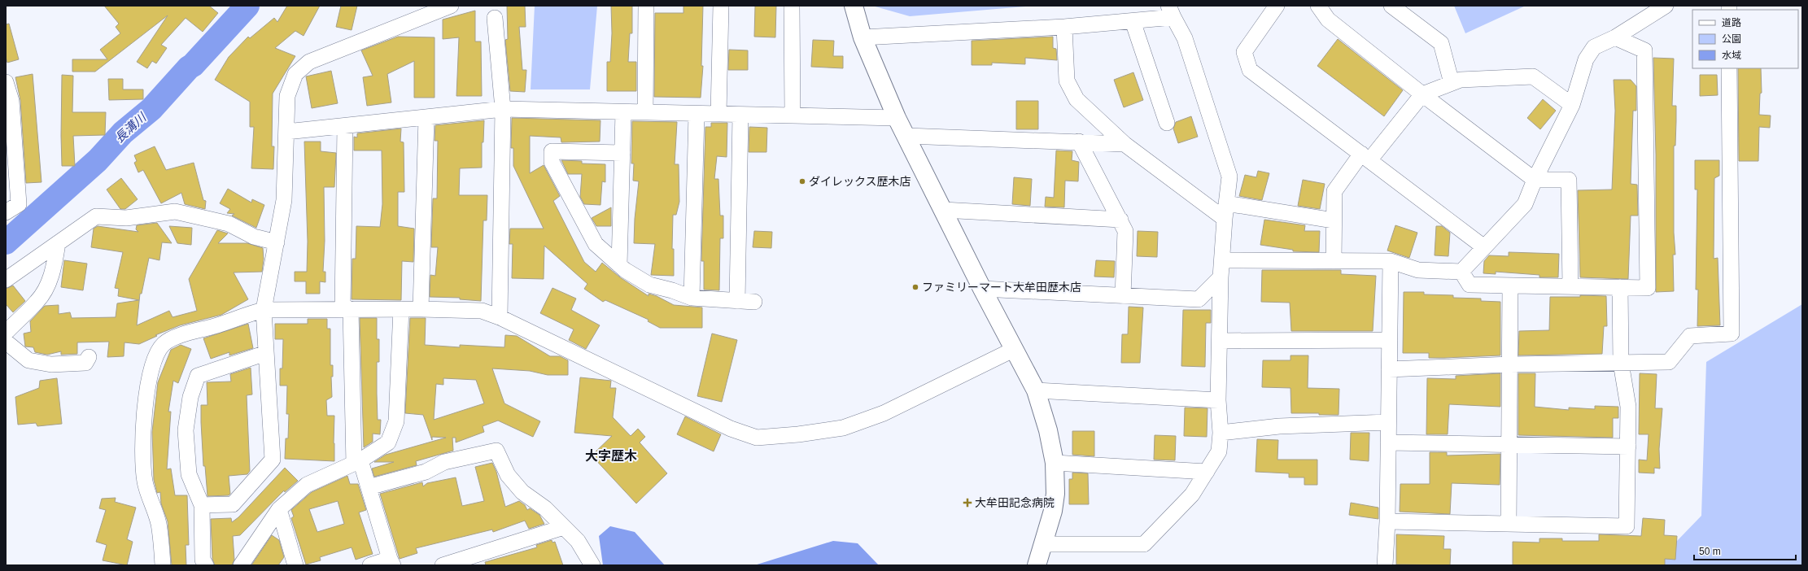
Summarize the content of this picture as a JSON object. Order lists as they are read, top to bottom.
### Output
{
  "districts": ["大字歴木"],
  "water": ["長溝川"],
  "places": {
    "other": ["ダイレックス歴木店", "ファミリーマート大牟田歴木店"],
    "health": ["大牟田記念病院"]
  },
  "legend": ["道路", "公園", "水域"],
  "scale_bar": "50 m"
}
